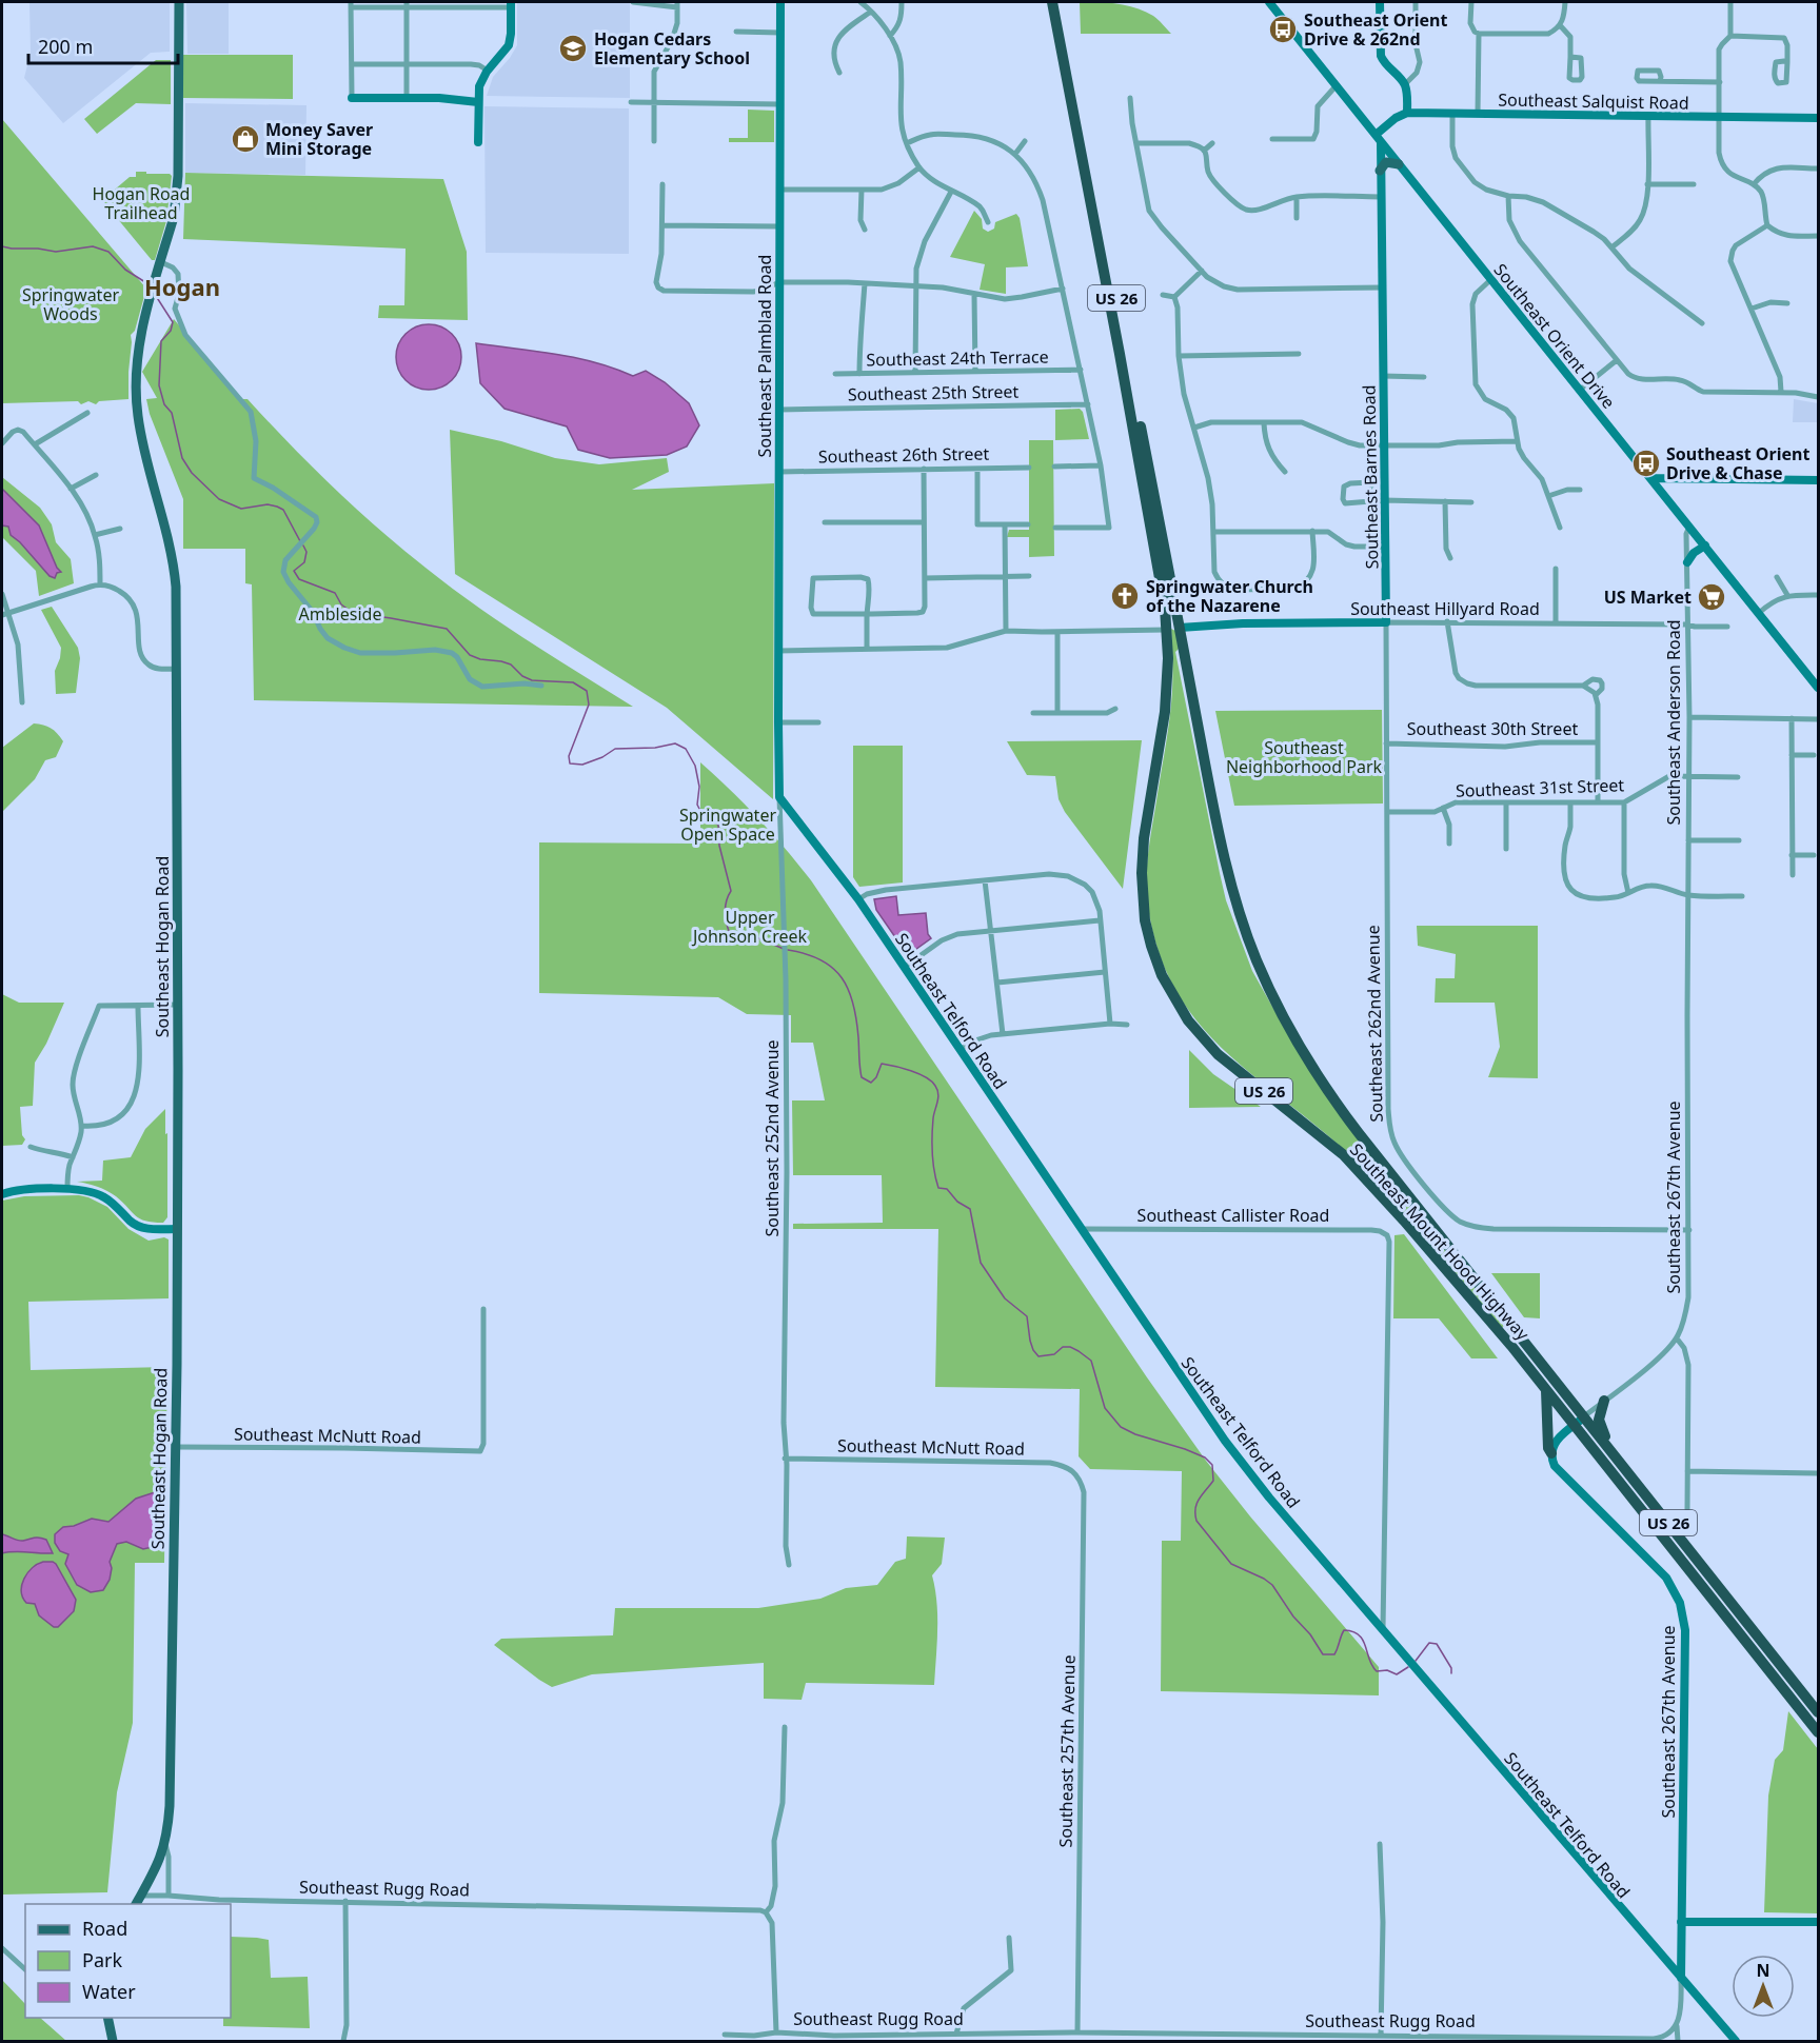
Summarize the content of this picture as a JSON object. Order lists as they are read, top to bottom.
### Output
{
  "streets": {
    "highway": ["US 26", "Southeast Mount Hood Highway"],
    "main road": ["Southeast Hogan Road"],
    "street": [
      "Southeast Salquist Road",
      "Southeast Orient Drive",
      "Southeast Palmblad Road",
      "Southeast 24th Terrace",
      "Southeast 25th Street",
      "Southeast 26th Street",
      "Southeast Barnes Road",
      "Southeast Hillyard Road",
      "Southeast Anderson Road",
      "Southeast 30th Street",
      "Southeast 31st Street",
      "Southeast Telford Road",
      "Southeast 262nd Avenue",
      "Southeast 252nd Avenue",
      "Southeast 267th Avenue",
      "Southeast Callister Road",
      "Southeast McNutt Road",
      "Southeast 257th Avenue",
      "Southeast Rugg Road"
    ]
  },
  "crossings": [
    ["Southeast Orient Drive", "Southeast Barnes Road"],
    ["Southeast Orient Drive", "Southeast Anderson Road"],
    ["Southeast Palmblad Road", "Southeast 25th Street"],
    ["Southeast Palmblad Road", "Southeast 26th Street"],
    ["Southeast Palmblad Road", "Southeast 252nd Avenue"],
    ["Southeast Barnes Road", "Southeast Hillyard Road"],
    ["Southeast Barnes Road", "Southeast 30th Street"],
    ["Southeast Barnes Road", "Southeast 31st Street"],
    ["Southeast Barnes Road", "Southeast 262nd Avenue"],
    ["Southeast Hillyard Road", "Southeast Anderson Road"],
    ["Southeast Hillyard Road", "Southeast Mount Hood Highway"],
    ["Southeast Anderson Road", "Southeast 31st Street"],
    ["Southeast Anderson Road", "Southeast 267th Avenue"],
    ["Southeast 31st Street", "Southeast 262nd Avenue"],
    ["Southeast Hogan Road", "Southeast McNutt Road"],
    ["Southeast Hogan Road", "Southeast Rugg Road"],
    ["Southeast Telford Road", "Southeast 252nd Avenue"],
    ["Southeast Telford Road", "Southeast 267th Avenue"],
    ["Southeast Telford Road", "Southeast Callister Road"],
    ["Southeast 262nd Avenue", "Southeast 267th Avenue"],
    ["Southeast 252nd Avenue", "Southeast McNutt Road"],
    ["Southeast McNutt Road", "Southeast 257th Avenue"],
    ["Southeast 257th Avenue", "Southeast Rugg Road"]
  ],
  "districts": ["Hogan"],
  "parks": [
    "Hogan Road Trailhead",
    "Springwater Woods",
    "Ambleside",
    "Southeast Neighborhood Park",
    "Springwater Open Space",
    "Upper Johnson Creek"
  ],
  "places": {
    "bus stop": ["Southeast Orient Drive & 262nd", "Southeast Orient Drive & Chase"],
    "school or university": ["Hogan Cedars Elementary School"],
    "shop": ["Money Saver Mini Storage"],
    "church": ["Springwater Church of the Nazarene"],
    "supermarket": ["US Market"]
  },
  "legend": ["Road", "Park", "Water"],
  "scale_bar": "200 m",
  "north": "top"
}
